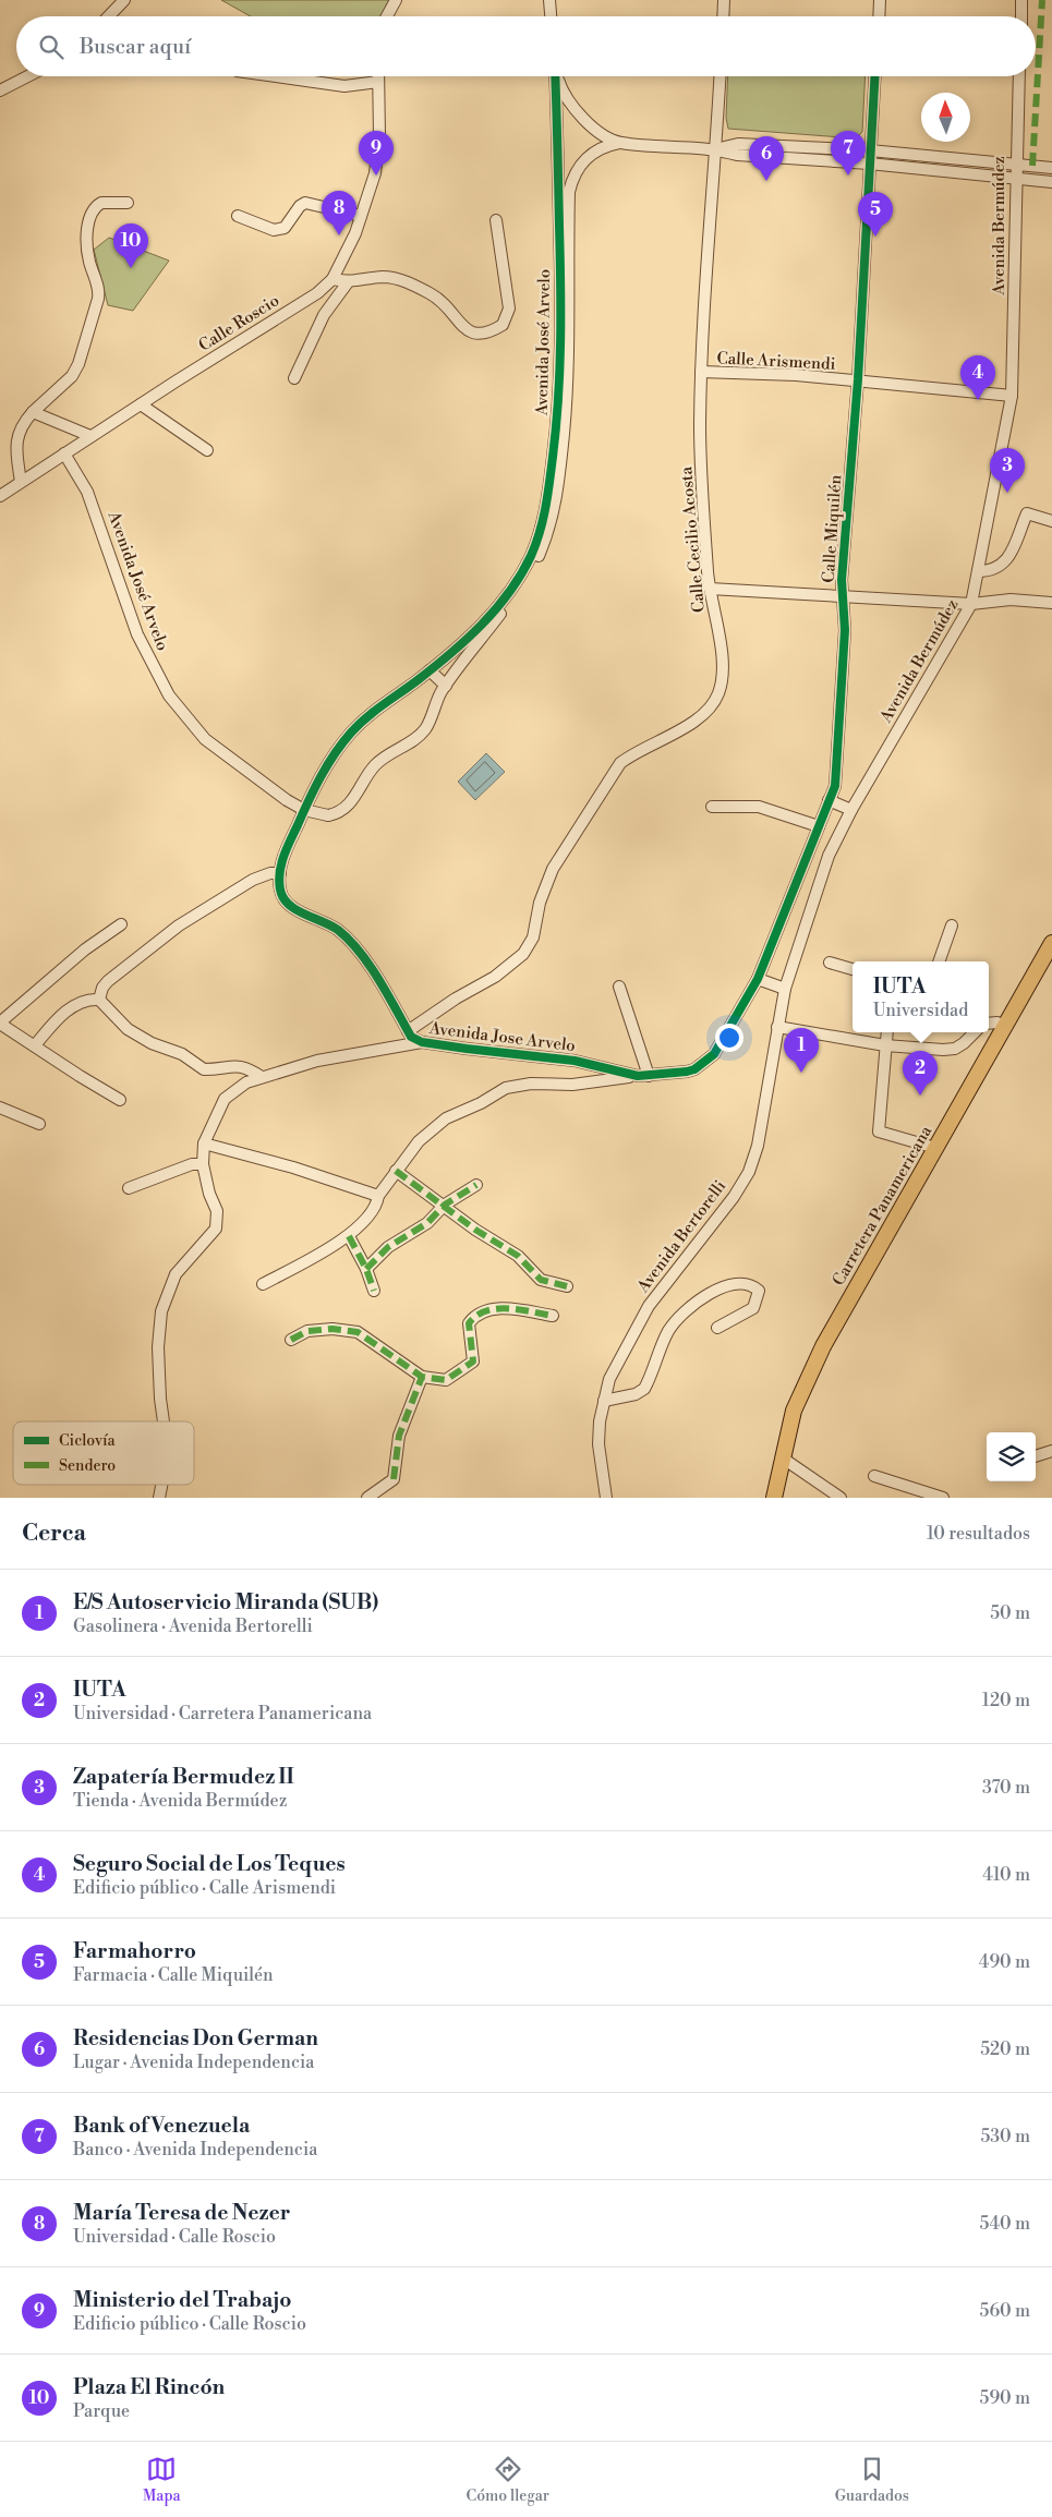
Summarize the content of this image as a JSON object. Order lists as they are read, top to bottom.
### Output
{
  "streets": {
    "main road": ["Carretera Panamericana"],
    "street": [
      "Avenida Bermúdez",
      "Calle Roscio",
      "Avenida José Arvelo",
      "Calle Arismendi",
      "Calle Miquilén",
      "Calle Cecilio Acosta",
      "Avenida Jose Arvelo",
      "Avenida Bertorelli"
    ]
  },
  "crossings": [
    ["Avenida Bermúdez", "Calle Arismendi"],
    ["Avenida Bermúdez", "Avenida Bertorelli"],
    ["Calle Roscio", "Avenida José Arvelo"],
    ["Avenida José Arvelo", "Avenida Jose Arvelo"],
    ["Calle Arismendi", "Calle Miquilén"],
    ["Calle Arismendi", "Calle Cecilio Acosta"],
    ["Calle Miquilén", "Avenida Jose Arvelo"],
    ["Calle Cecilio Acosta", "Avenida Jose Arvelo"]
  ],
  "legend": ["Ciclovía", "Sendero"],
  "north": "top",
  "page": {
    "search": "Buscar aquí",
    "pins": [
      "7",
      "9",
      "6",
      "8",
      "5",
      "10",
      "4",
      "3",
      "1",
      "2"
    ],
    "popup": ["IUTA", "Universidad"],
    "heading": ["Cerca", "10 resultados"],
    "list": [
      {
        "mark": "1",
        "name": "E/S Autoservicio Miranda (SUB)",
        "note": "Gasolinera · Avenida Bertorelli",
        "value": "50 m"
      },
      {
        "mark": "2",
        "name": "IUTA",
        "note": "Universidad · Carretera Panamericana",
        "value": "120 m"
      },
      {
        "mark": "3",
        "name": "Zapatería Bermudez II",
        "note": "Tienda · Avenida Bermúdez",
        "value": "370 m"
      },
      {
        "mark": "4",
        "name": "Seguro Social de Los Teques",
        "note": "Edificio público · Calle Arismendi",
        "value": "410 m"
      },
      {
        "mark": "5",
        "name": "Farmahorro",
        "note": "Farmacia · Calle Miquilén",
        "value": "490 m"
      },
      {
        "mark": "6",
        "name": "Residencias Don German",
        "note": "Lugar · Avenida Independencia",
        "value": "520 m"
      },
      {
        "mark": "7",
        "name": "Bank of Venezuela",
        "note": "Banco · Avenida Independencia",
        "value": "530 m"
      },
      {
        "mark": "8",
        "name": "María Teresa de Nezer",
        "note": "Universidad · Calle Roscio",
        "value": "540 m"
      },
      {
        "mark": "9",
        "name": "Ministerio del Trabajo",
        "note": "Edificio público · Calle Roscio",
        "value": "560 m"
      },
      {
        "mark": "10",
        "name": "Plaza El Rincón",
        "note": "Parque",
        "value": "590 m"
      }
    ],
    "nav": ["Mapa", "Cómo llegar", "Guardados"]
  }
}
